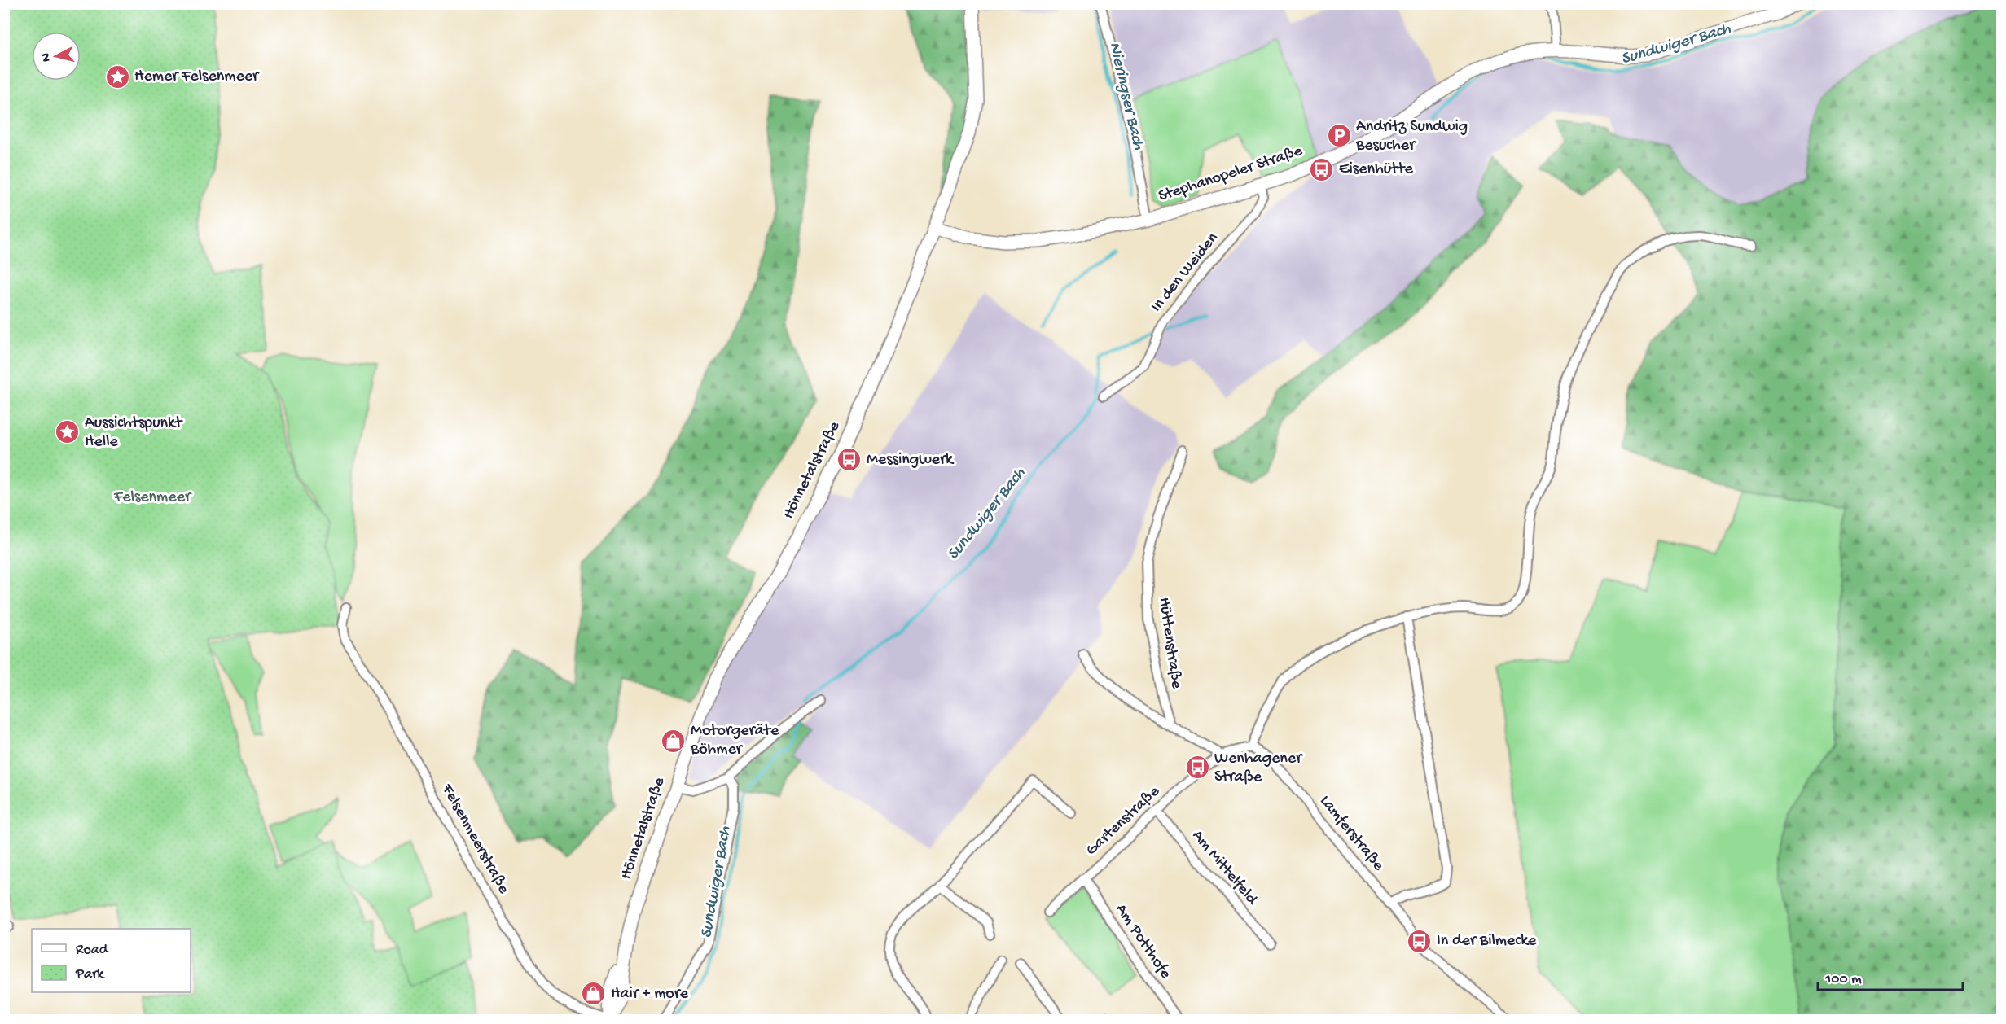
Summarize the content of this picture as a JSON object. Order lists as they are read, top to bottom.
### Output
{
  "streets": {
    "main road": ["Stephanopeler Straße", "Hönnetalstraße"],
    "street": [
      "In den Weiden",
      "Hüttenstraße",
      "Gartenstraße",
      "Lamferstraße",
      "Felsenmeerstraße",
      "Am Mittelfeld",
      "Am Potthofe"
    ]
  },
  "crossings": [
    ["Stephanopeler Straße", "In den Weiden"],
    ["Stephanopeler Straße", "Hönnetalstraße"],
    ["Hönnetalstraße", "Felsenmeerstraße"],
    ["Gartenstraße", "Am Mittelfeld"],
    ["Gartenstraße", "Am Potthofe"]
  ],
  "water": ["Sundwiger Bach", "Nieringser Bach"],
  "parks": ["Felsenmeer"],
  "places": {
    "place": ["Hemer Felsenmeer", "Aussichtspunkt Helle"],
    "parking": ["Andritz Sundwig Besucher"],
    "bus stop": [
      "Eisenhütte",
      "Messingwerk",
      "Wenhagener Straße",
      "In der Bilmecke"
    ],
    "shop": ["Motorgeräte Böhmer", "Hair + more"]
  },
  "legend": ["Road", "Park"],
  "scale_bar": "100 m",
  "north": "left"
}
